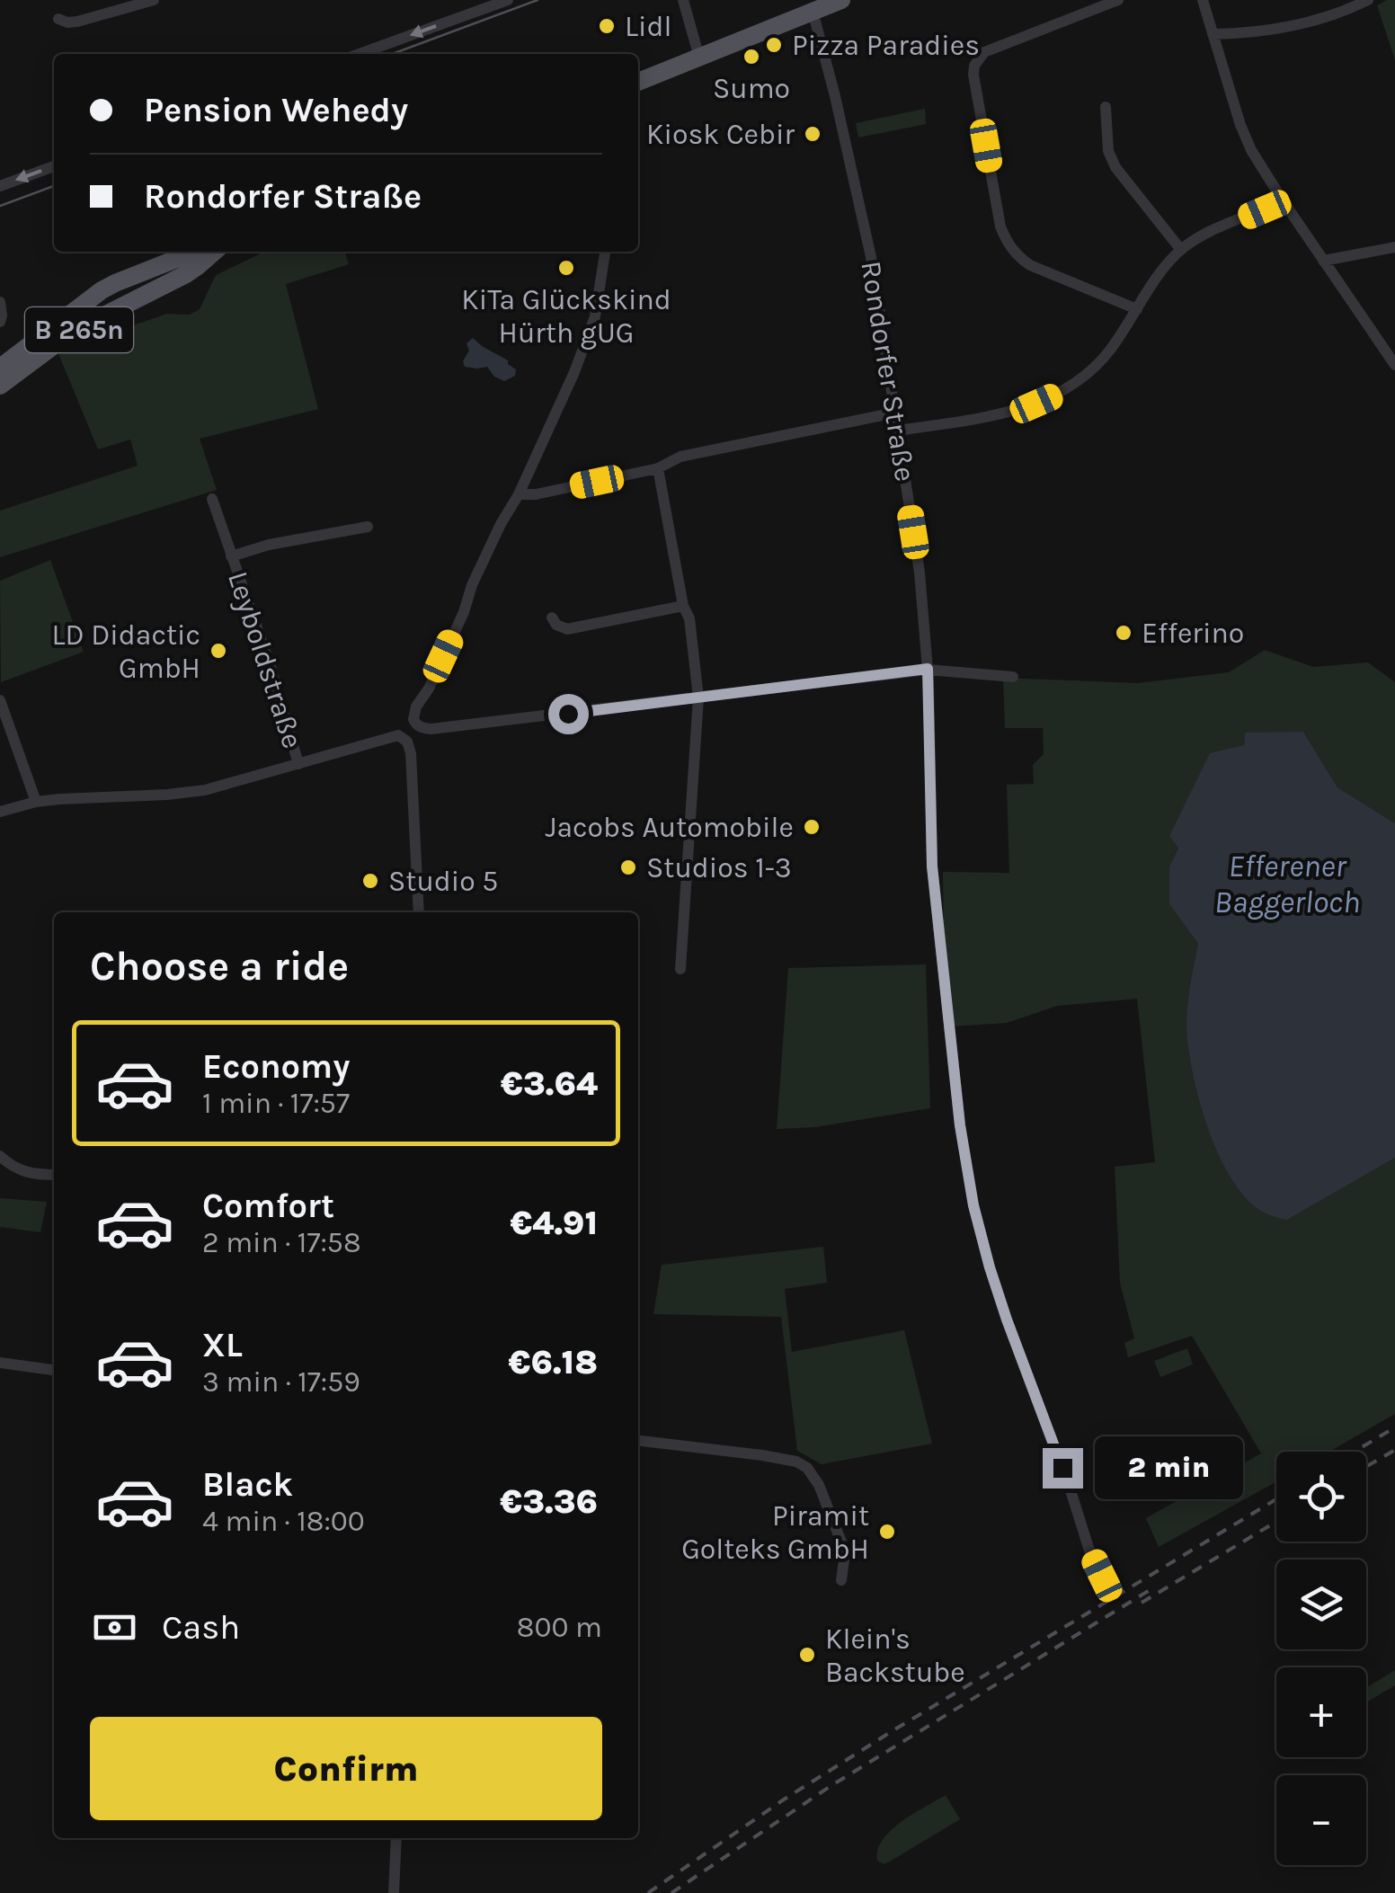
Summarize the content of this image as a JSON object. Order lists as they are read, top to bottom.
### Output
{
  "streets": {
    "main road": ["B 265n"],
    "street": ["Rondorfer Straße", "Leyboldstraße"]
  },
  "water": ["Efferener Baggerloch"],
  "places": [
    "Lidl",
    "Pizza Paradies",
    "Sumo",
    "Kiosk Cebir",
    "KiTa Glückskind Hürth gUG",
    "Efferino",
    "LD Didactic GmbH",
    "Jacobs Automobile",
    "Studios 1-3",
    "Studio 5",
    "Piramit Golteks GmbH",
    "Klein's Backstube"
  ],
  "page": {
    "banner": ["Pension Wehedy", "Rondorfer Straße"],
    "heading": "Choose a ride",
    "list": [
      {
        "name": "Economy",
        "note": "1 min · 17:57",
        "value": "€3.64"
      },
      {
        "name": "Comfort",
        "note": "2 min · 17:58",
        "value": "€4.91"
      },
      {
        "name": "XL",
        "note": "3 min · 17:59",
        "value": "€6.18"
      },
      {
        "name": "Black",
        "note": "4 min · 18:00",
        "value": "€3.36"
      }
    ],
    "bubble": "2 min",
    "map_buttons": ["+", "−"],
    "pay": ["Cash", "800 m"],
    "buttons": "Confirm"
  }
}
